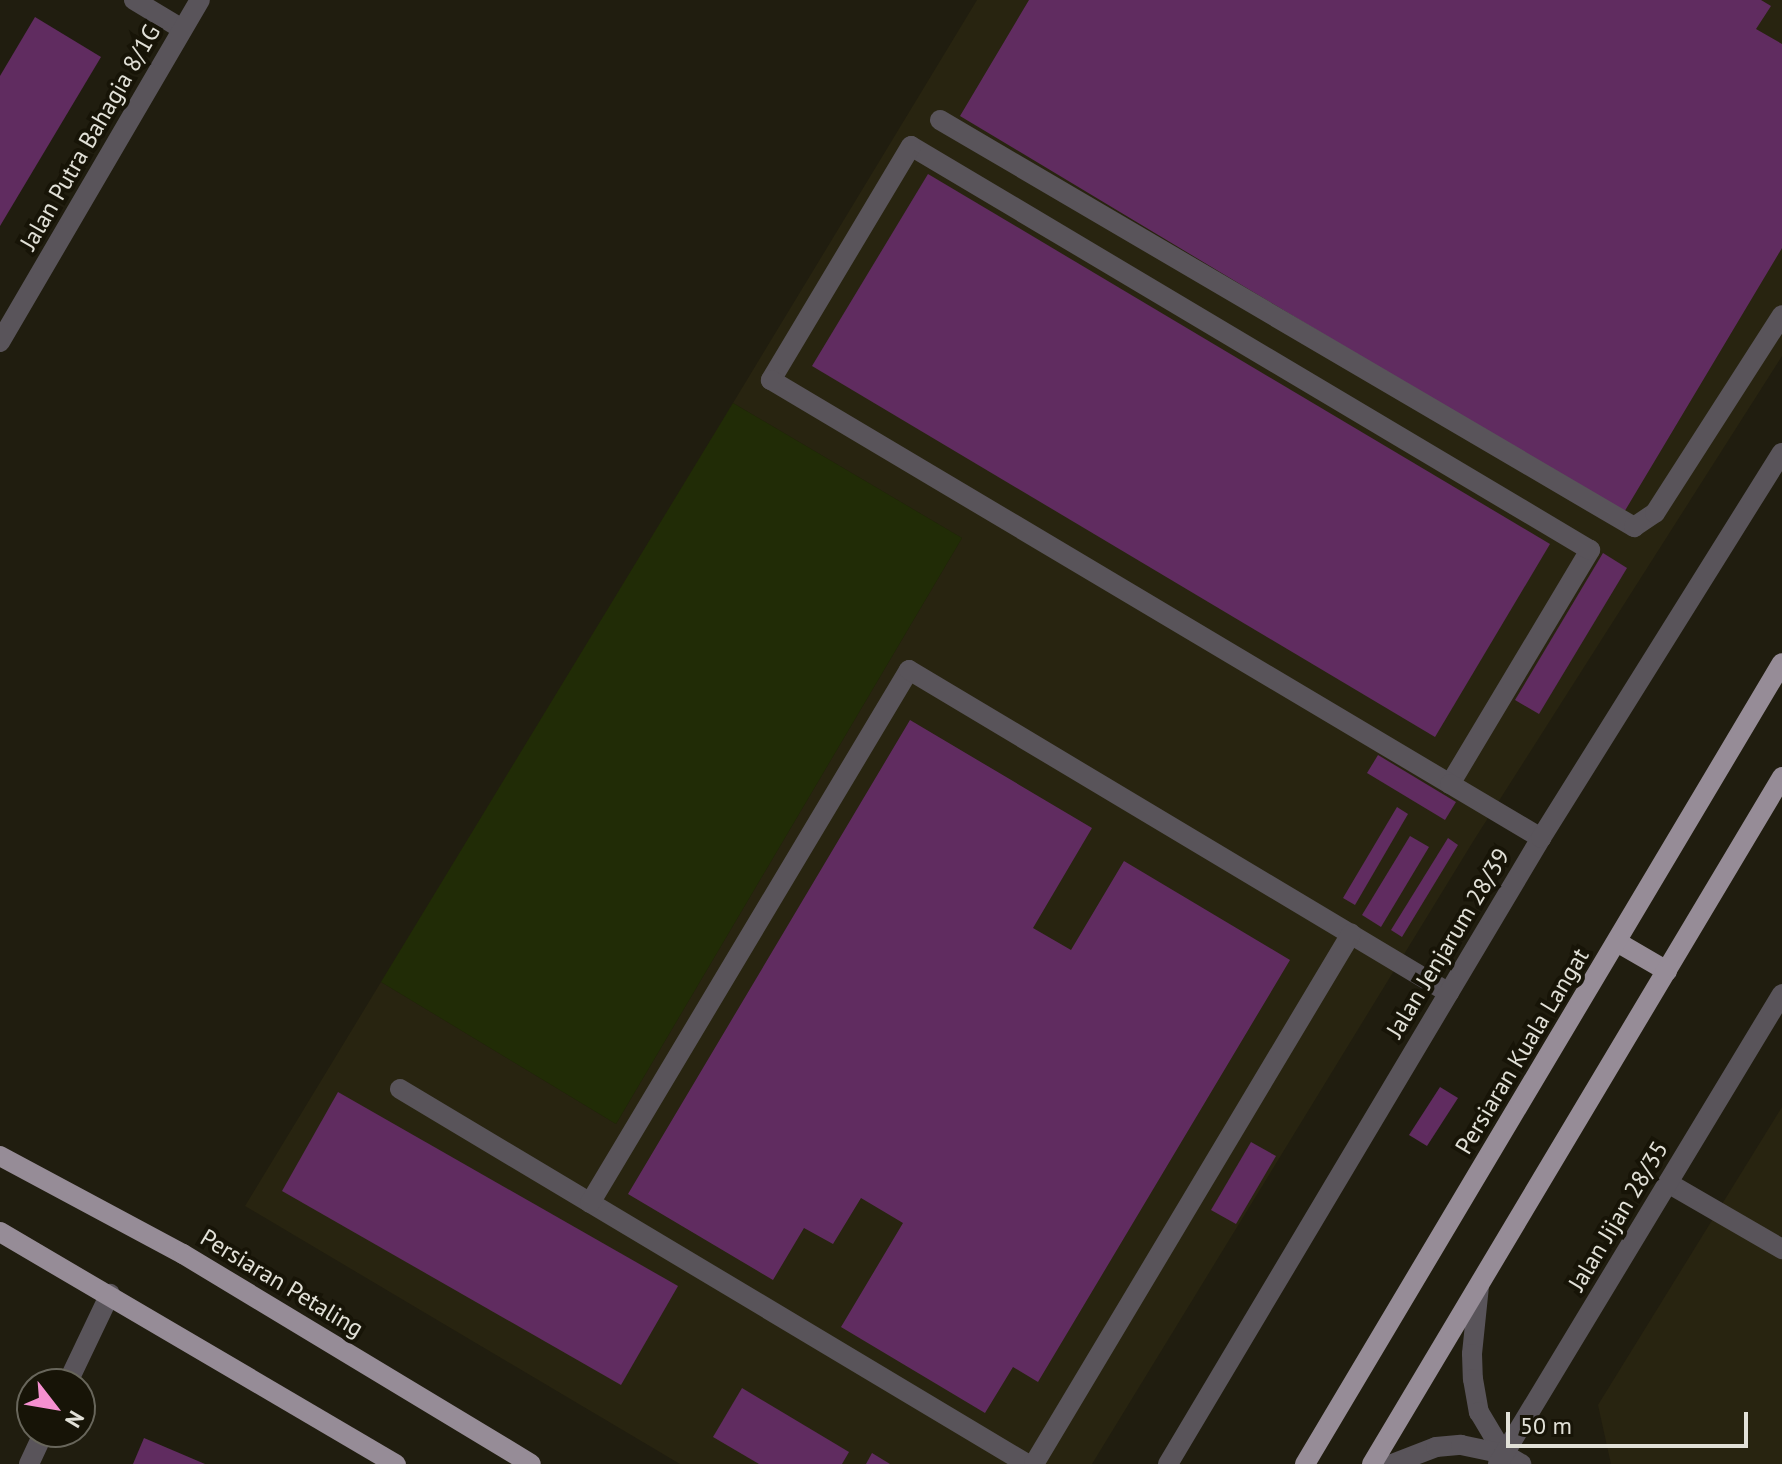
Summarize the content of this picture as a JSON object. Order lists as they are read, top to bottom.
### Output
{
  "streets": {
    "main road": ["Persiaran Kuala Langat", "Persiaran Petaling"],
    "street": ["Jalan Putra Bahagia 8/1G", "Jalan Jenjarum 28/39", "Jalan Jijan 28/35"]
  },
  "scale_bar": "50 m",
  "north": "bottom right"
}
